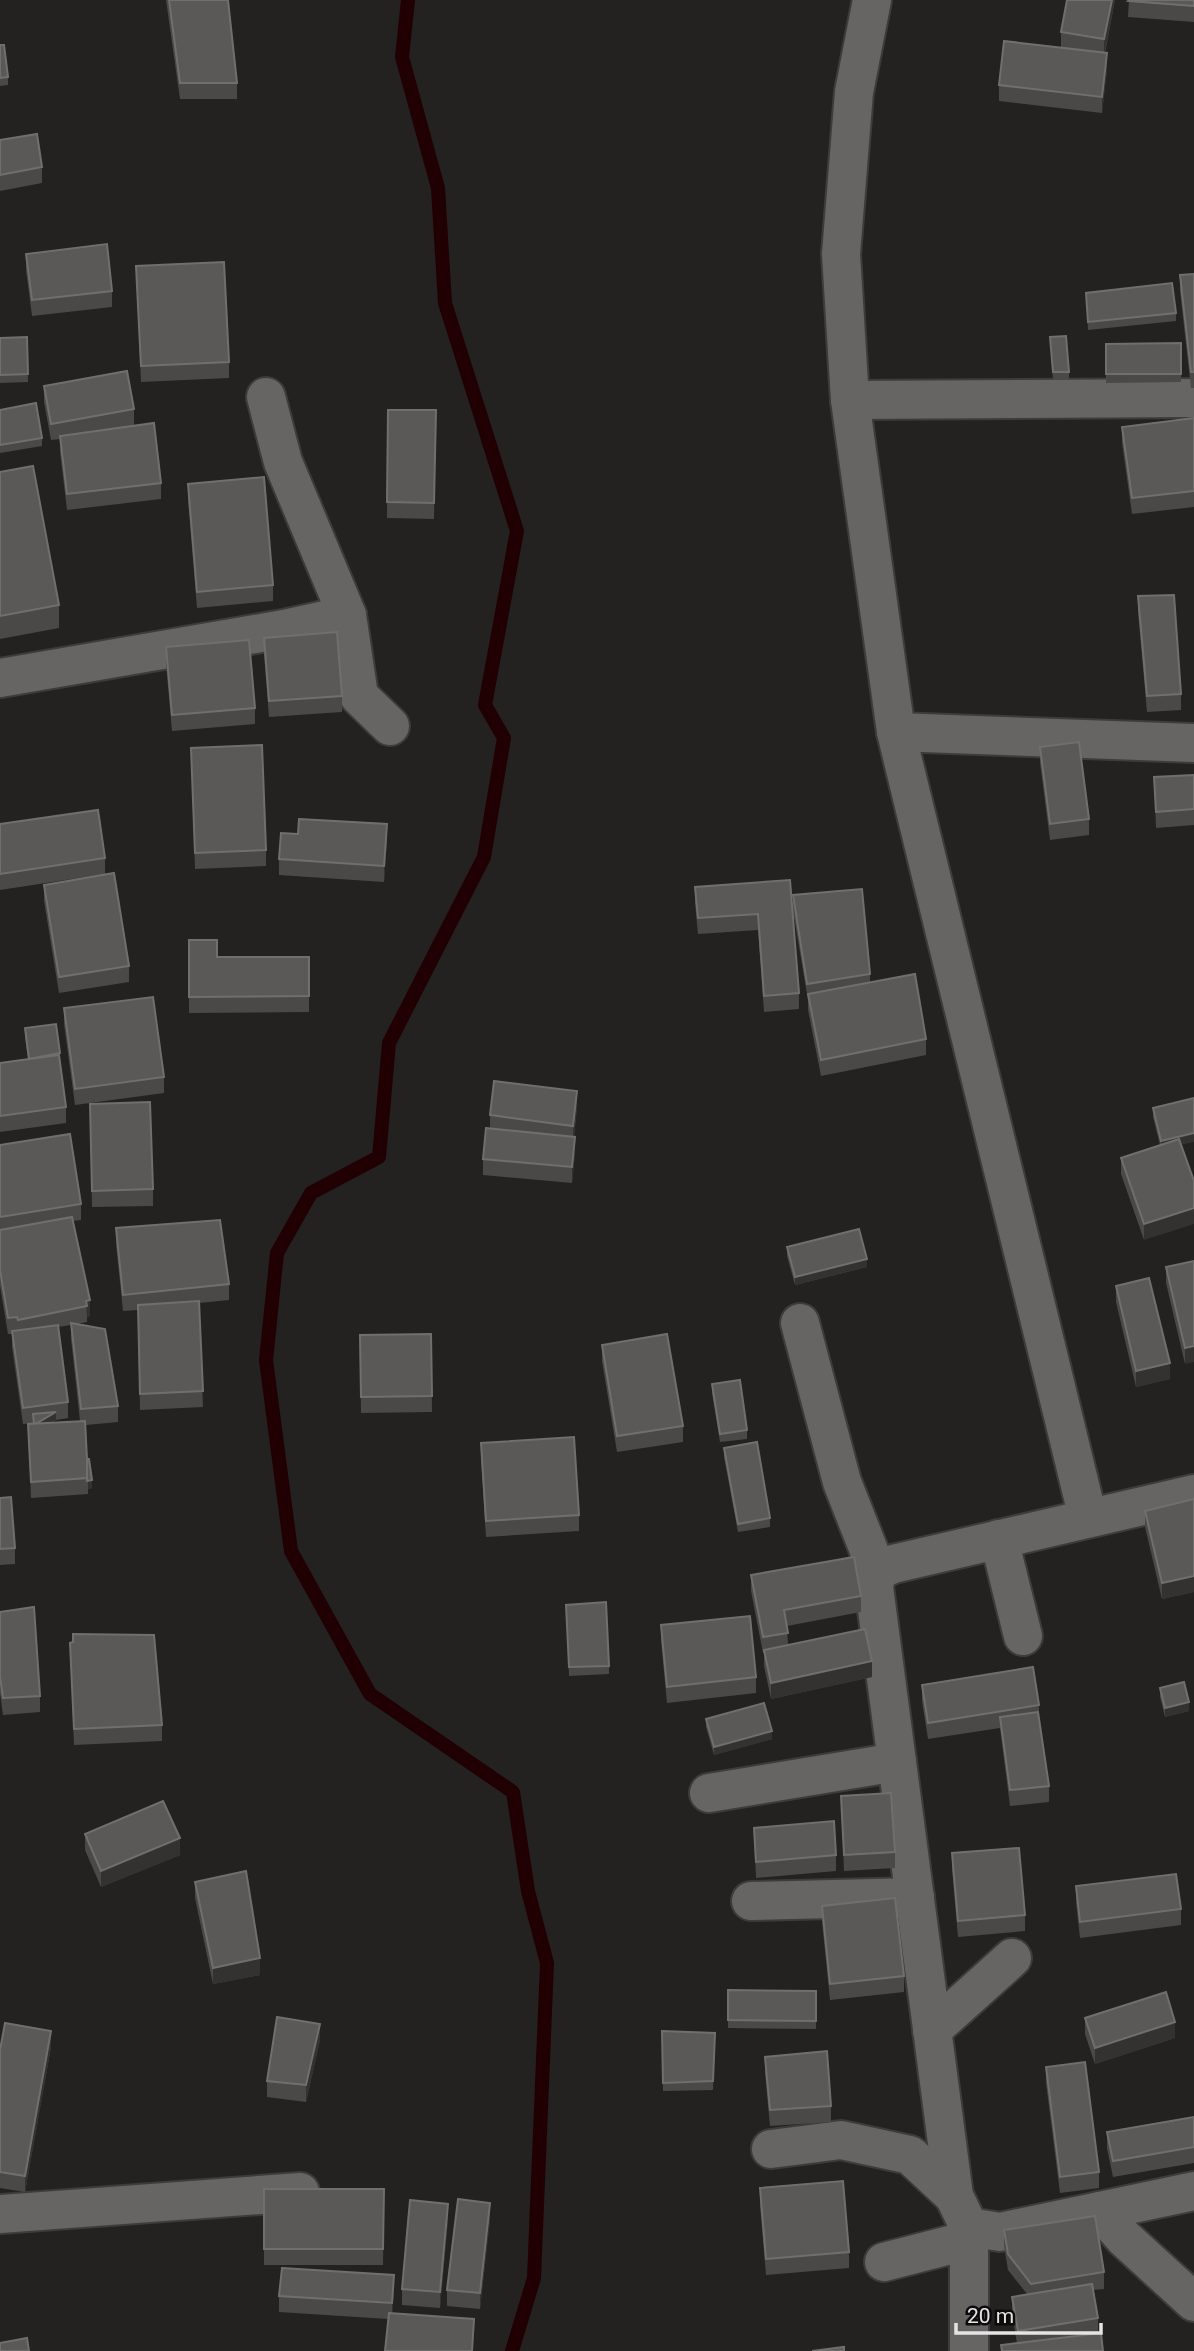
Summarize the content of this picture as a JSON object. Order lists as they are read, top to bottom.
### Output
{
  "scale_bar": "20 m"
}
